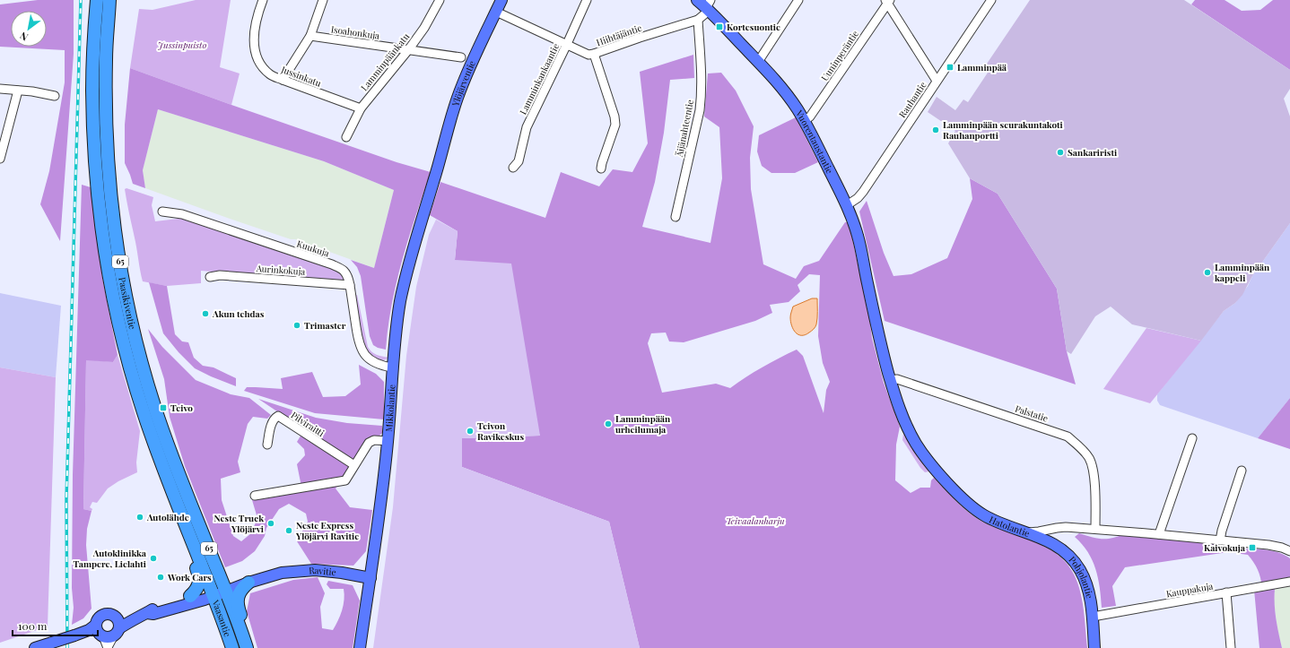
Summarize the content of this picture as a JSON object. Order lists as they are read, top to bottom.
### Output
{
  "streets": {
    "highway": ["65", "Paasikiventie", "Vaasantie"],
    "main road": [
      "Ylöjärventie",
      "Vuorentaustantie",
      "Mikkolantie",
      "Hatolantie",
      "Ravitie",
      "Pohjolantie"
    ],
    "street": [
      "Isoahonkuja",
      "Hiihtäjäntie",
      "Uuninperäntie",
      "Lamminpäänkatu",
      "Jussinkatu",
      "Lamminkankaantie",
      "Rauhantie",
      "Äijänahteentie",
      "Kuukuja",
      "Aurinkokuja",
      "Palstatie",
      "Pilviraitti",
      "Kauppakuja"
    ]
  },
  "crossings": [
    ["Isoahonkuja", "Lamminpäänkatu"],
    ["Hiihtäjäntie", "Lamminkankaantie"],
    ["Hiihtäjäntie", "Ylöjärventie"],
    ["Hiihtäjäntie", "Äijänahteentie"],
    ["Hiihtäjäntie", "Vuorentaustantie"],
    ["Uuninperäntie", "Vuorentaustantie"],
    ["Lamminpäänkatu", "Jussinkatu"],
    ["Ylöjärventie", "Mikkolantie"],
    ["Rauhantie", "Vuorentaustantie"],
    ["Vuorentaustantie", "Hatolantie"],
    ["Kuukuja", "Aurinkokuja"],
    ["Kuukuja", "Mikkolantie"],
    ["65", "Ravitie"],
    ["65", "Vaasantie"],
    ["Paasikiventie", "Ravitie"],
    ["Paasikiventie", "Vaasantie"],
    ["Mikkolantie", "Ravitie"],
    ["Palstatie", "Hatolantie"],
    ["Hatolantie", "Pohjolantie"],
    ["Ravitie", "Vaasantie"],
    ["Pohjolantie", "Kauppakuja"]
  ],
  "parks": ["Jussinpuisto", "Teivaalanharju"],
  "places": {
    "transit": [
      "Kortesuontie",
      "Lamminpää",
      "Teivo",
      "Kaivokuja"
    ],
    "other": [
      "Lamminpään seurakuntakoti Rauhanportti",
      "Sankariristi",
      "Lamminpään kappeli",
      "Akun tehdas",
      "Trimaster",
      "Lamminpään urheilumaja",
      "Teivon Ravikeskus",
      "Autolähde",
      "Neste Truck Ylöjärvi",
      "Neste Express Ylöjärvi Ravitie",
      "Autoklinikka Tampere, Lielahti",
      "Work Cars"
    ]
  },
  "scale_bar": "100 m",
  "north": "bottom left"
}
